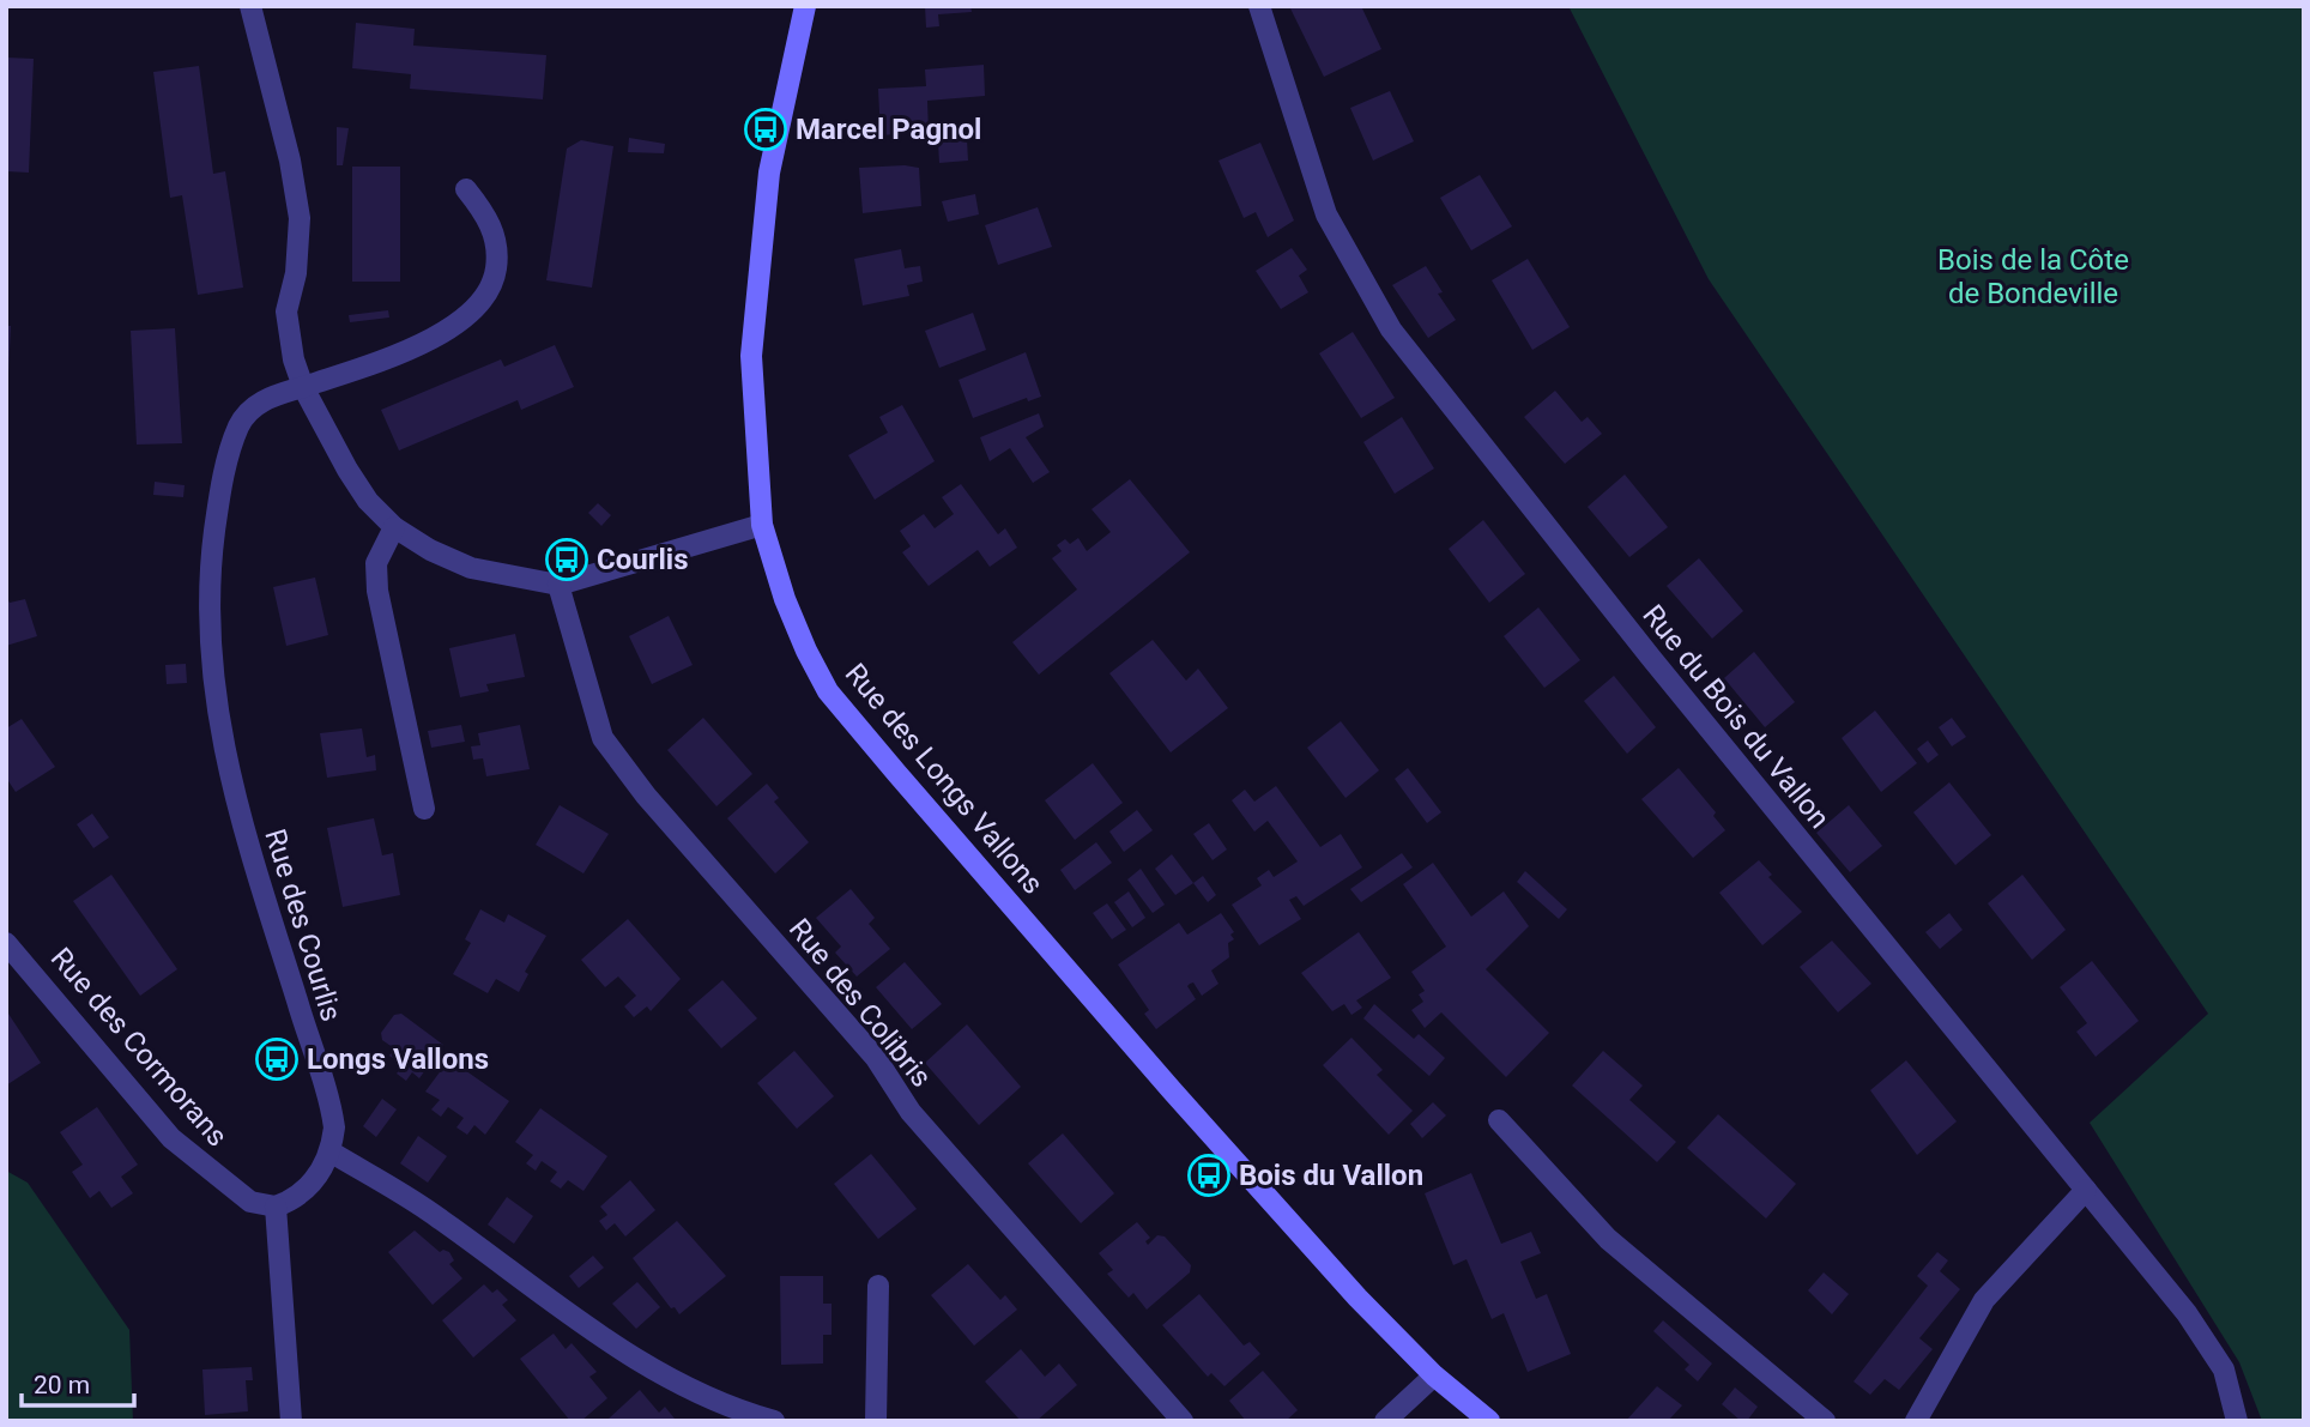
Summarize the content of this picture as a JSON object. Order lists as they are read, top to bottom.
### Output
{
  "streets": {
    "street": [
      "Rue du Bois du Vallon",
      "Rue des Longs Vallons",
      "Rue des Courlis",
      "Rue des Colibris",
      "Rue des Cormorans"
    ]
  },
  "parks": ["Bois de la Côte de Bondeville"],
  "places": {
    "bus stop": [
      "Marcel Pagnol",
      "Courlis",
      "Longs Vallons",
      "Bois du Vallon"
    ]
  },
  "scale_bar": "20 m"
}
